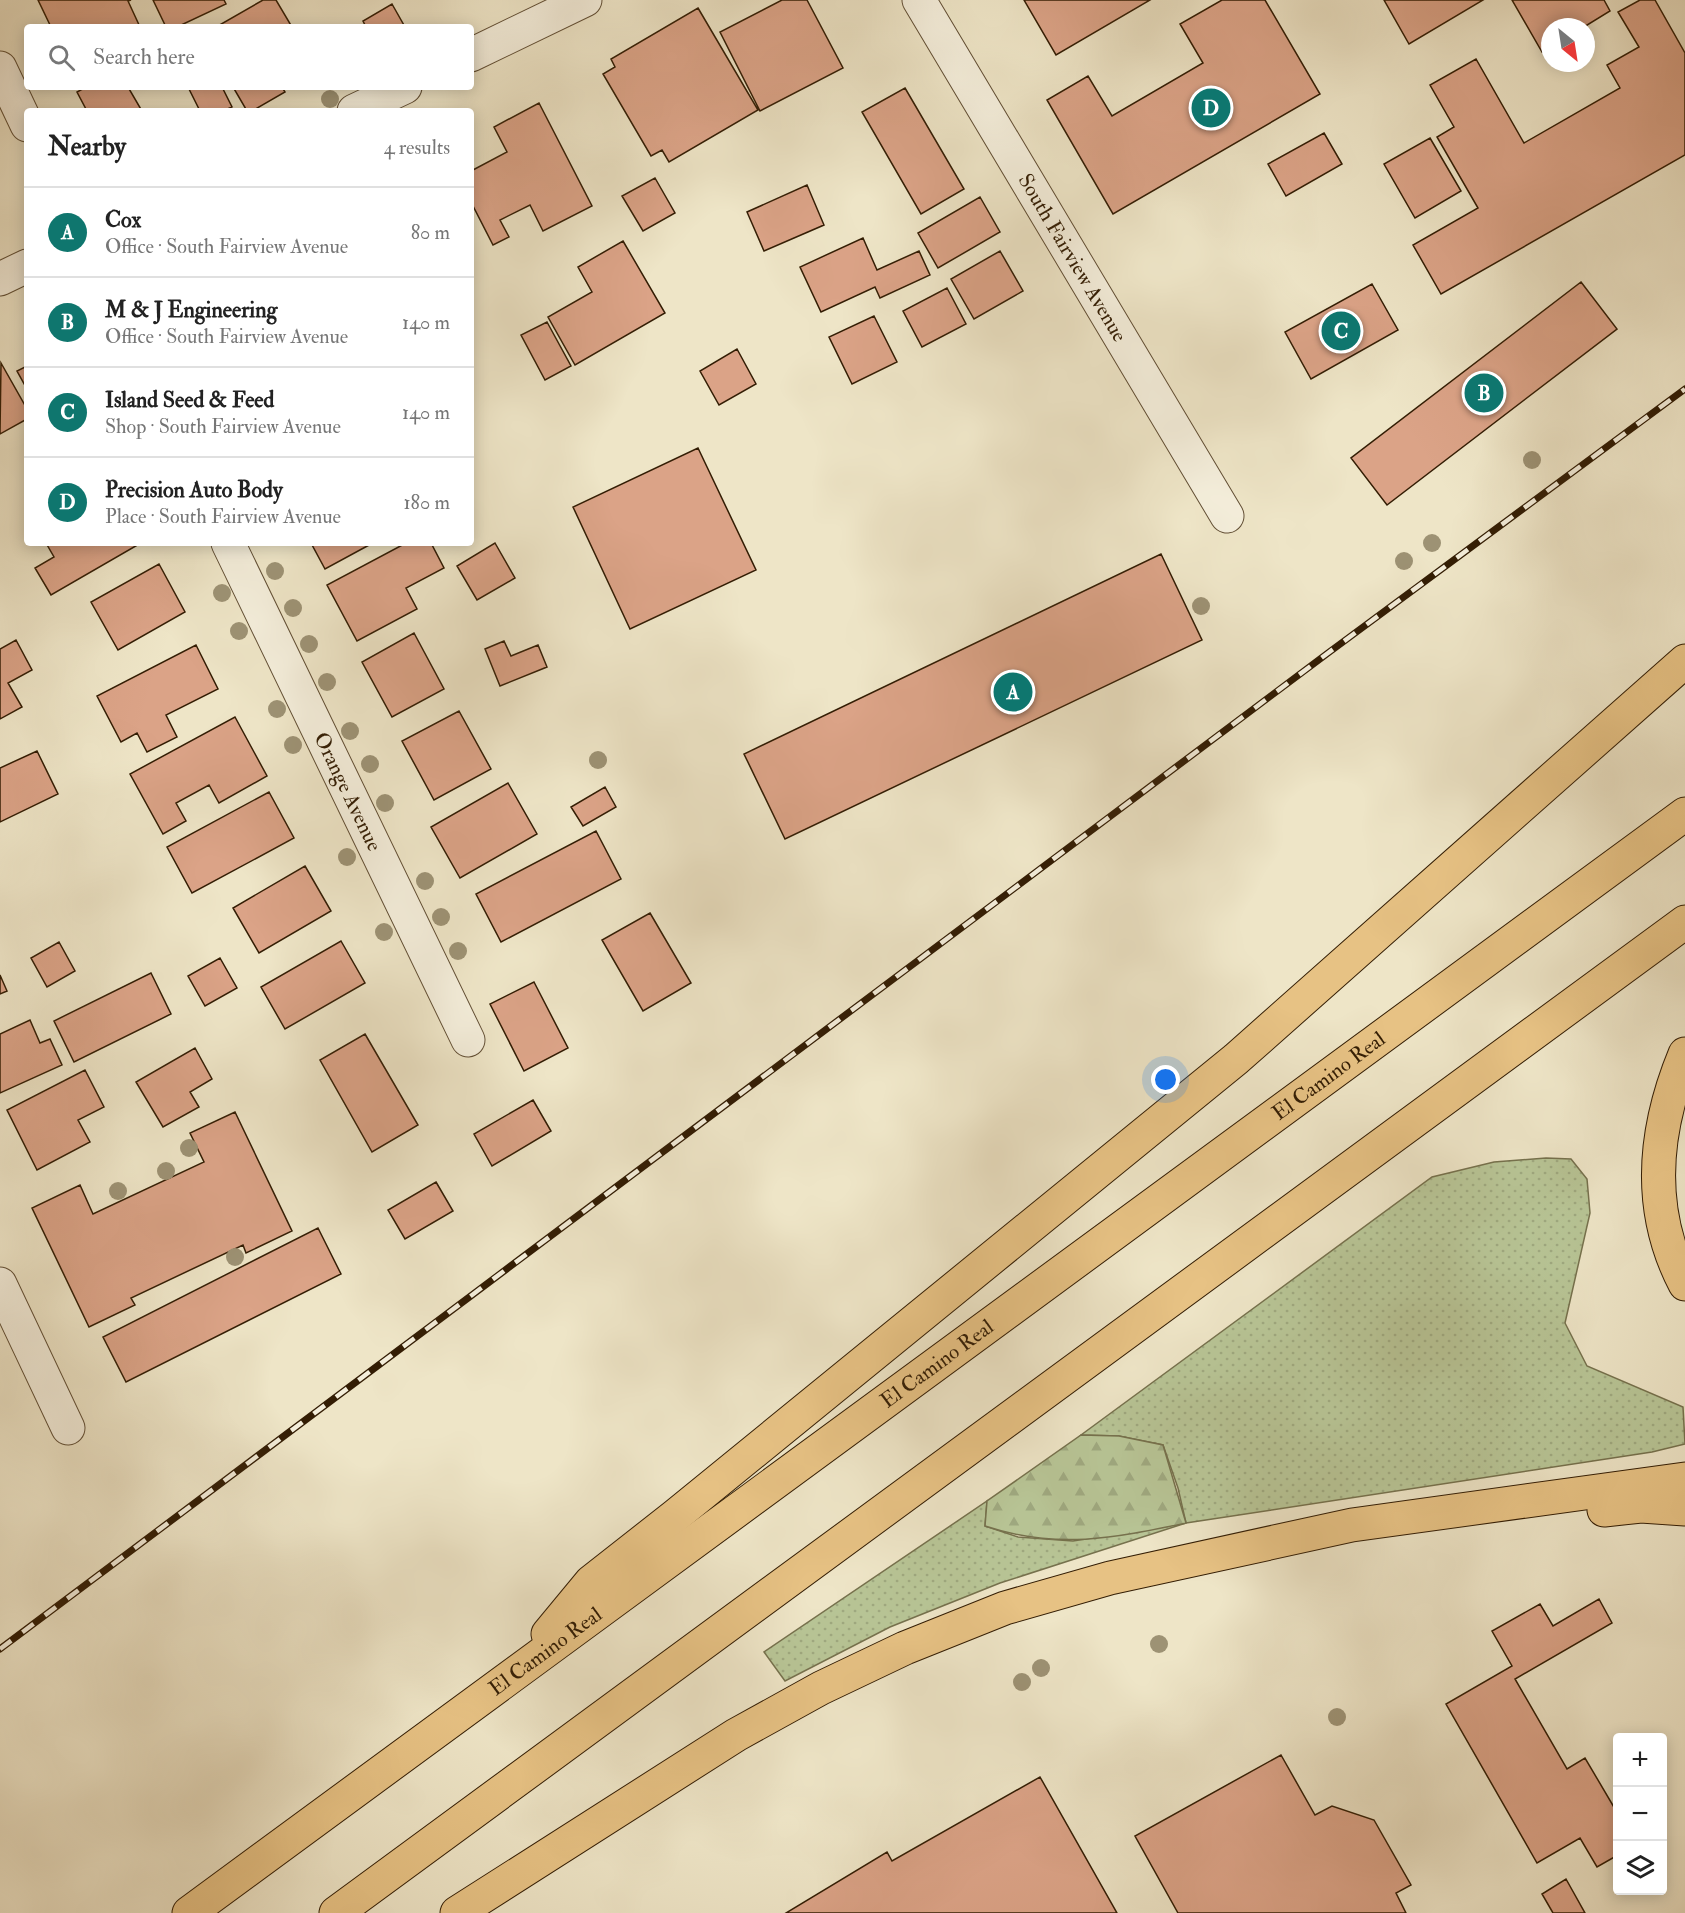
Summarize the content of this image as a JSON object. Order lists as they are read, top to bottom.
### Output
{
  "streets": {
    "highway": ["El Camino Real"],
    "street": ["South Fairview Avenue", "Orange Avenue"]
  },
  "north": "bottom right",
  "page": {
    "search": "Search here",
    "pins": [
      "D",
      "C",
      "B",
      "A"
    ],
    "heading": ["Nearby", "4 results"],
    "list": [
      {
        "mark": "A",
        "name": "Cox",
        "note": "Office · South Fairview Avenue",
        "value": "80 m"
      },
      {
        "mark": "B",
        "name": "M & J Engineering",
        "note": "Office · South Fairview Avenue",
        "value": "140 m"
      },
      {
        "mark": "C",
        "name": "Island Seed & Feed",
        "note": "Shop · South Fairview Avenue",
        "value": "140 m"
      },
      {
        "mark": "D",
        "name": "Precision Auto Body",
        "note": "Place · South Fairview Avenue",
        "value": "180 m"
      }
    ],
    "map_buttons": ["+", "−"]
  }
}
